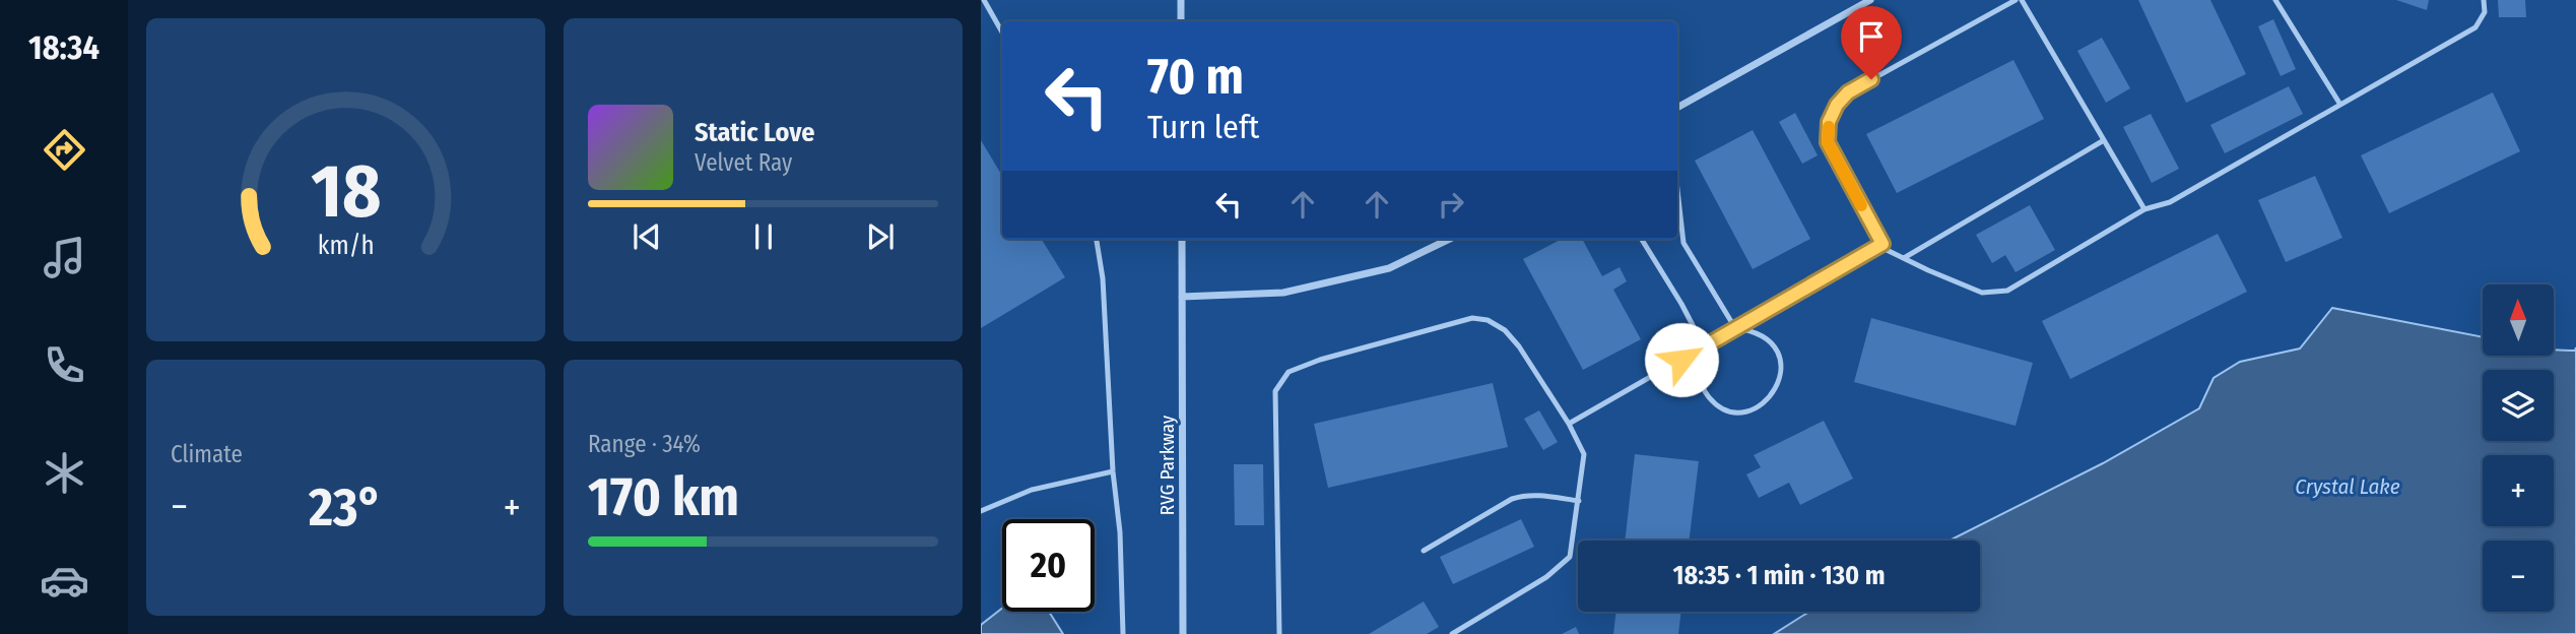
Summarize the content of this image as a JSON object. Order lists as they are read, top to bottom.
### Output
{
  "streets": {
    "street": ["RVG Parkway"]
  },
  "water": ["Crystal Lake"],
  "north": "top",
  "page": {
    "tabs": "18:34",
    "turn": ["70 m", "Turn left"],
    "song": ["Static Love", "Velvet Ray"],
    "map_buttons": ["+", "−"],
    "tile": [
      "Climate",
      ["Range · 34%", "170 km"]
    ],
    "heat": ["−", "23°", "+"],
    "limit": "20",
    "trip": "18:35 · 1 min · 130 m",
    "gauge": ["18", "km/h"]
  }
}
